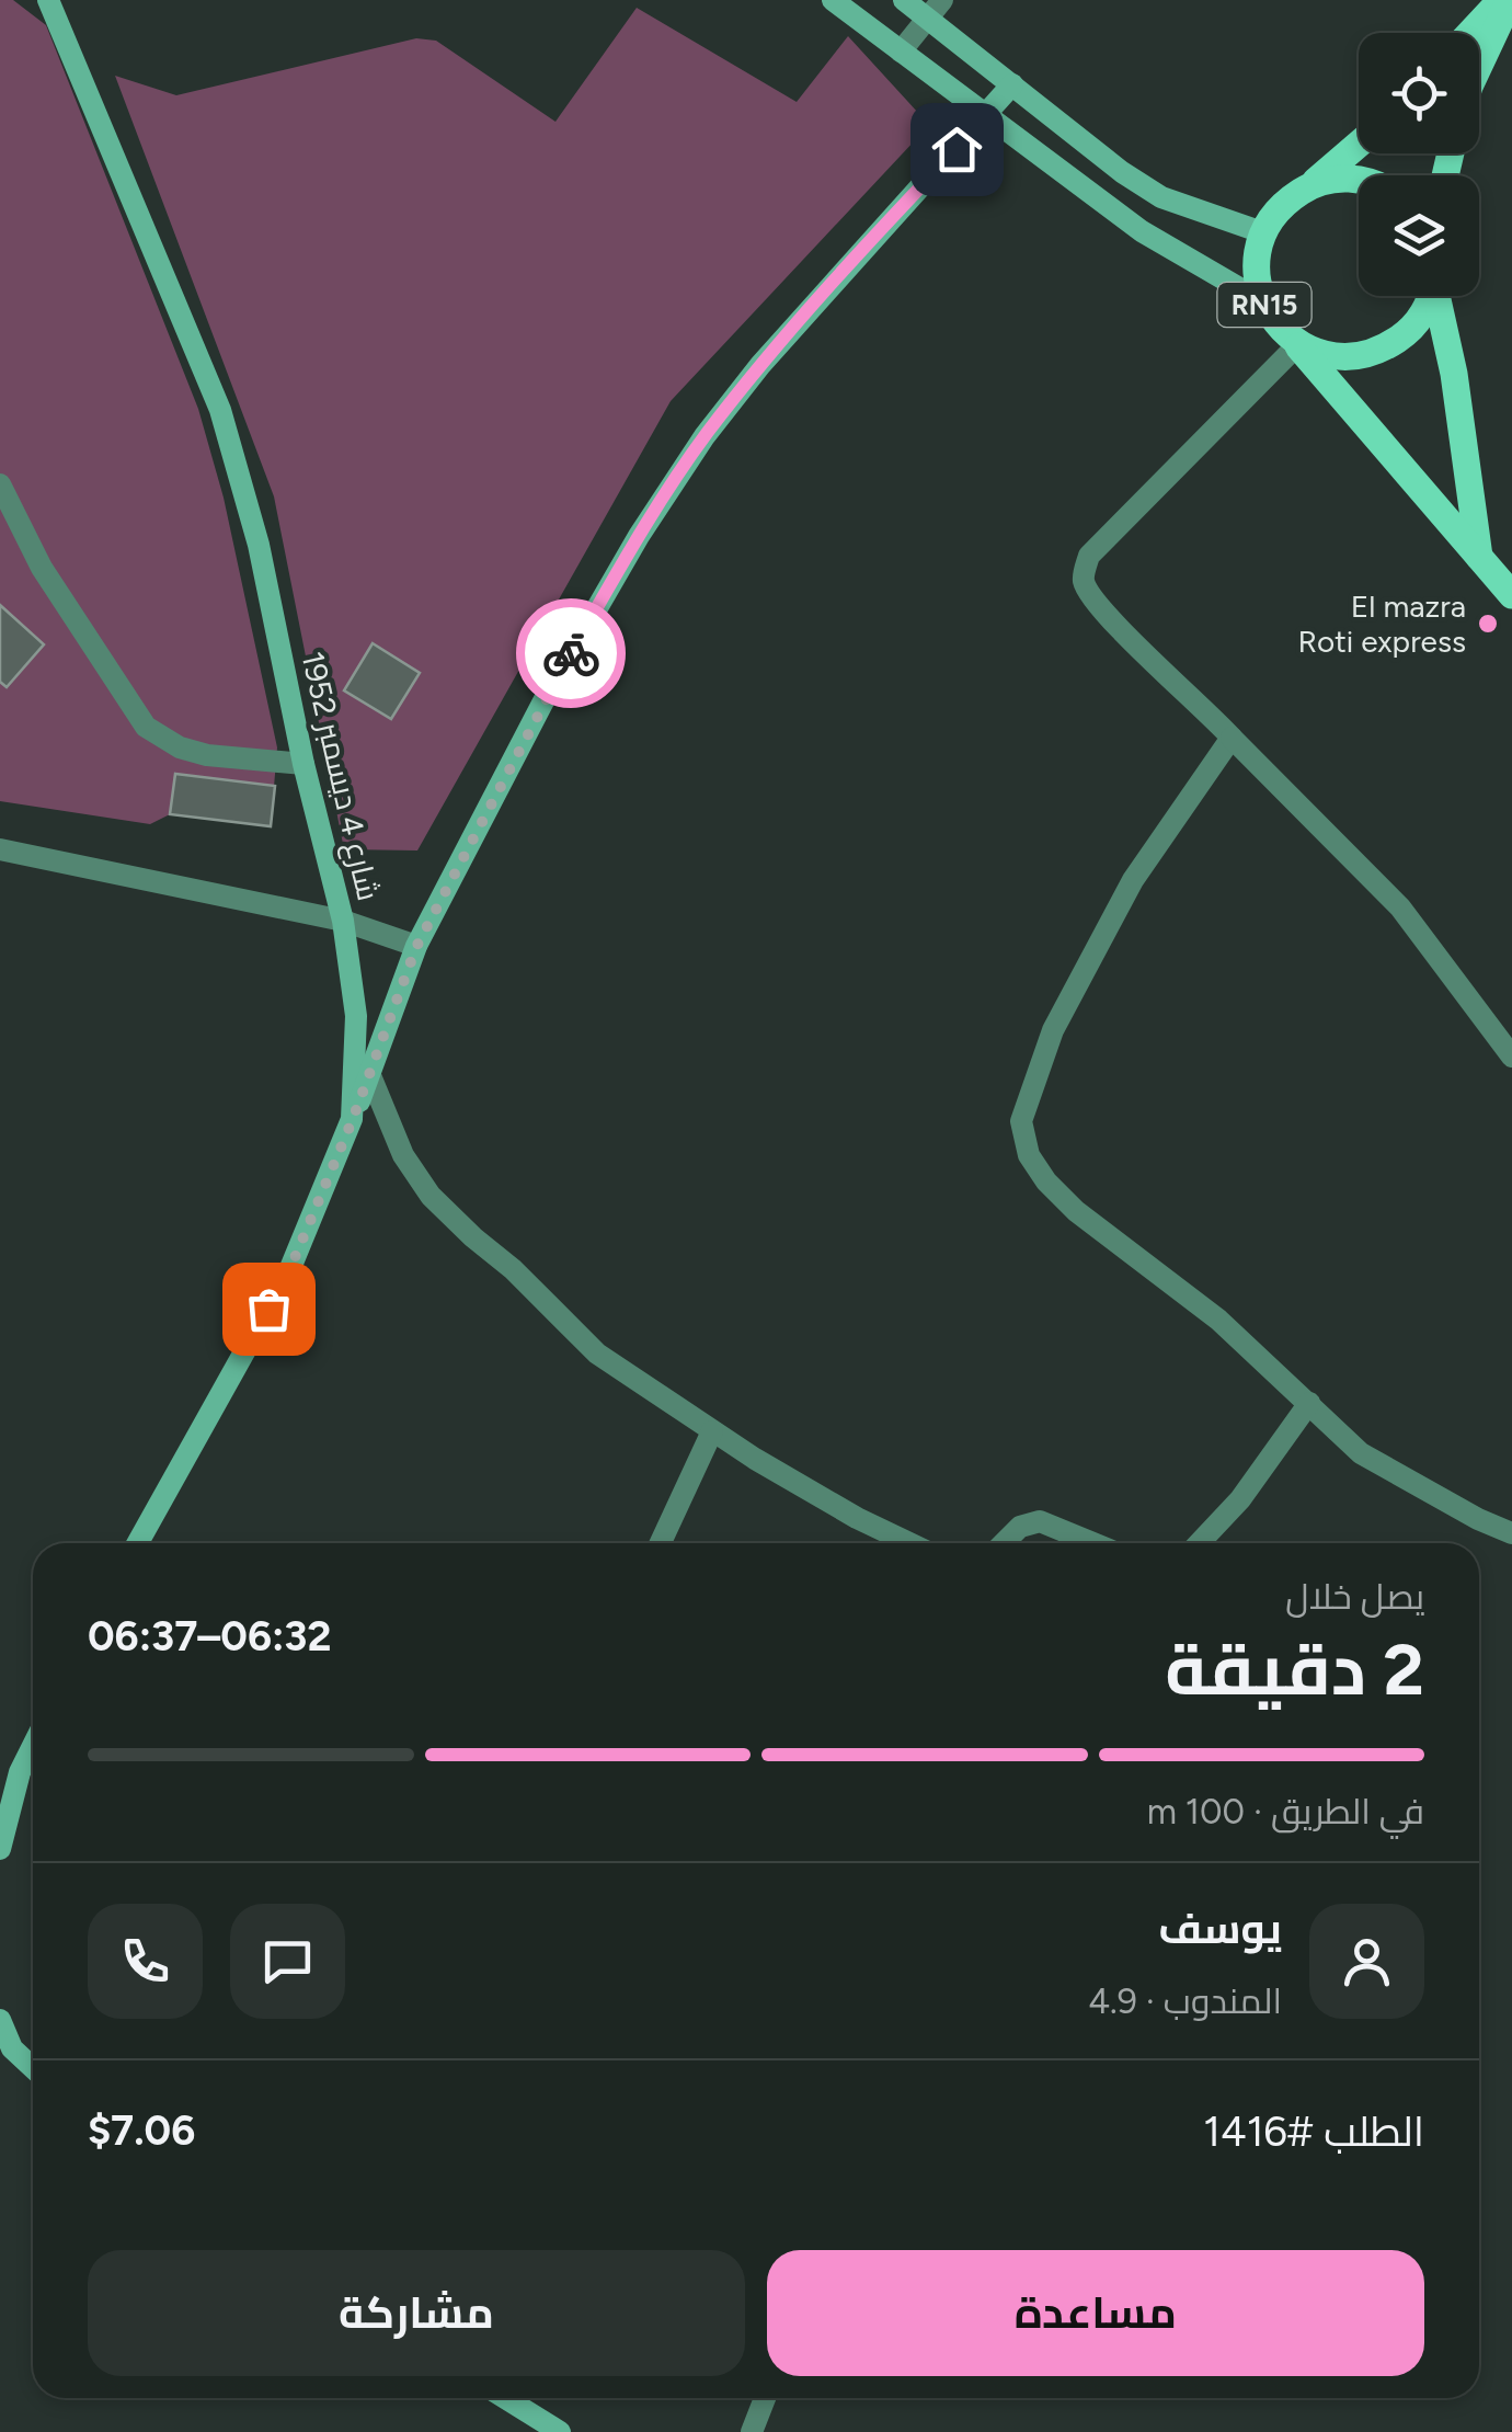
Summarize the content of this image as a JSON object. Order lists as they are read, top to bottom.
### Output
{
  "streets": {
    "main road": ["RN15"],
    "street": ["شارع 4 ديسمبر 1952"]
  },
  "places": ["El mazra Roti express"],
  "page": {
    "heading": ["2 دقيقة", "يصل خلال", "06:32–06:37"],
    "panel": [
      "يوسف",
      "المندوب · 4.9",
      "الطلب #1416",
      "$7.06"
    ],
    "bar": "في الطريق · 100 m",
    "buttons": ["مساعدة", "مشاركة"]
  }
}
